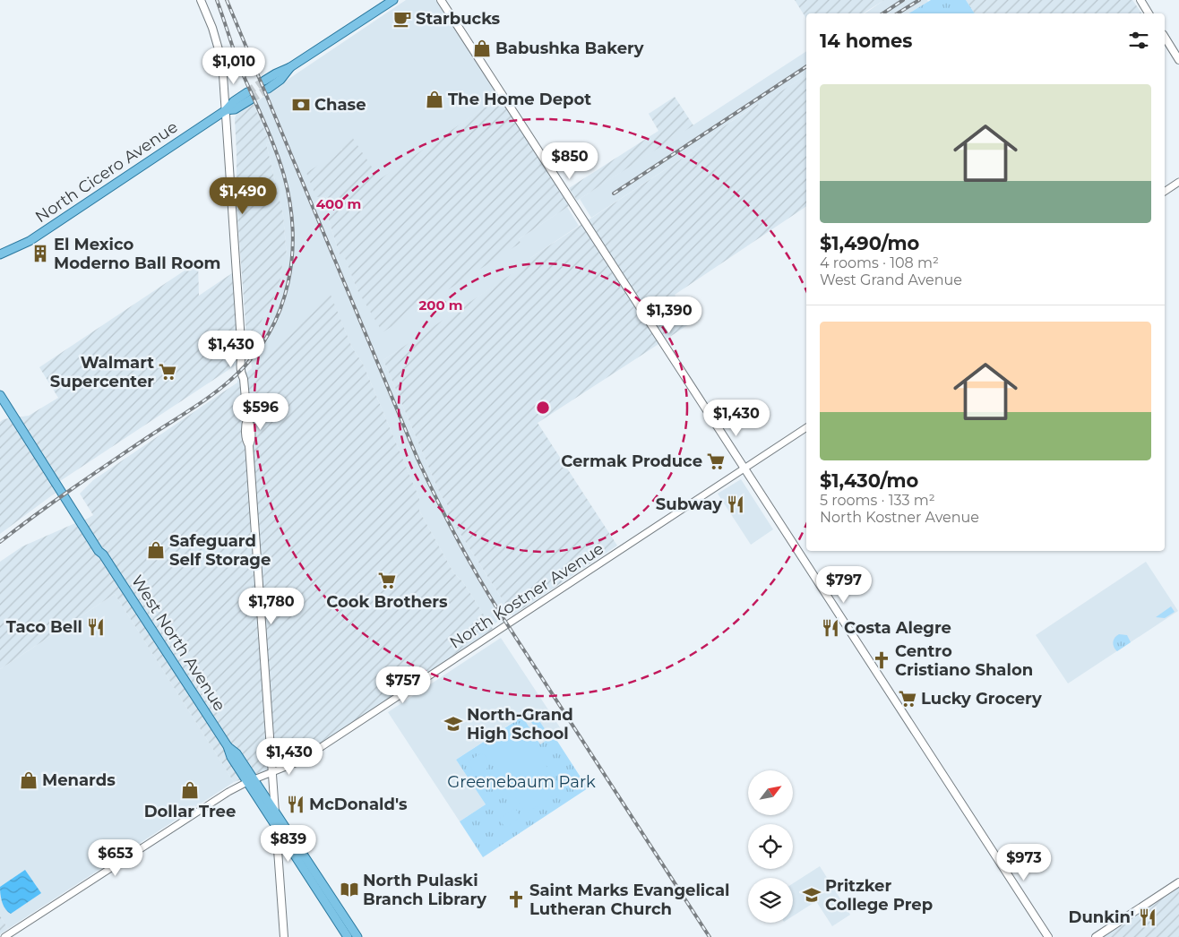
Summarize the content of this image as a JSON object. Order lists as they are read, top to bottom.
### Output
{
  "streets": {
    "main road": ["North Cicero Avenue", "West North Avenue"],
    "street": ["North Kostner Avenue"]
  },
  "crossings": [
    ["North Kostner Avenue", "West North Avenue"]
  ],
  "parks": ["Greenebaum Park"],
  "places": {
    "cafe": ["Starbucks"],
    "shop": [
      "Babushka Bakery",
      "The Home Depot",
      "Safeguard Self Storage",
      "Menards",
      "Dollar Tree"
    ],
    "bank": ["Chase"],
    "building": ["El Mexico Moderno Ball Room"],
    "supermarket": [
      "Walmart Supercenter",
      "Cermak Produce",
      "Cook Brothers",
      "Lucky Grocery"
    ],
    "restaurant": [
      "Subway",
      "Taco Bell",
      "Costa Alegre",
      "McDonald's",
      "Dunkin'"
    ],
    "church": ["Centro Cristiano Shalon", "Saint Marks Evangelical Lutheran Church"],
    "school or university": ["North-Grand High School", "Pritzker College Prep"],
    "library": ["North Pulaski Branch Library"]
  },
  "north": "top right",
  "page": {
    "heading": "14 homes",
    "price": [
      "$1,010",
      "$850",
      "$1,490",
      "$1,390",
      "$1,430",
      "$596",
      "$1,430",
      "$797",
      "$1,780",
      "$757",
      "$1,430",
      "$839",
      "$653",
      "$973"
    ],
    "list": [
      {
        "name": "$1,490/mo",
        "note": "4 rooms · 108 m² · West Grand Avenue"
      },
      {
        "name": "$1,430/mo",
        "note": "5 rooms · 133 m² · North Kostner Avenue"
      }
    ]
  },
  "rings": ["400 m", "200 m"]
}
